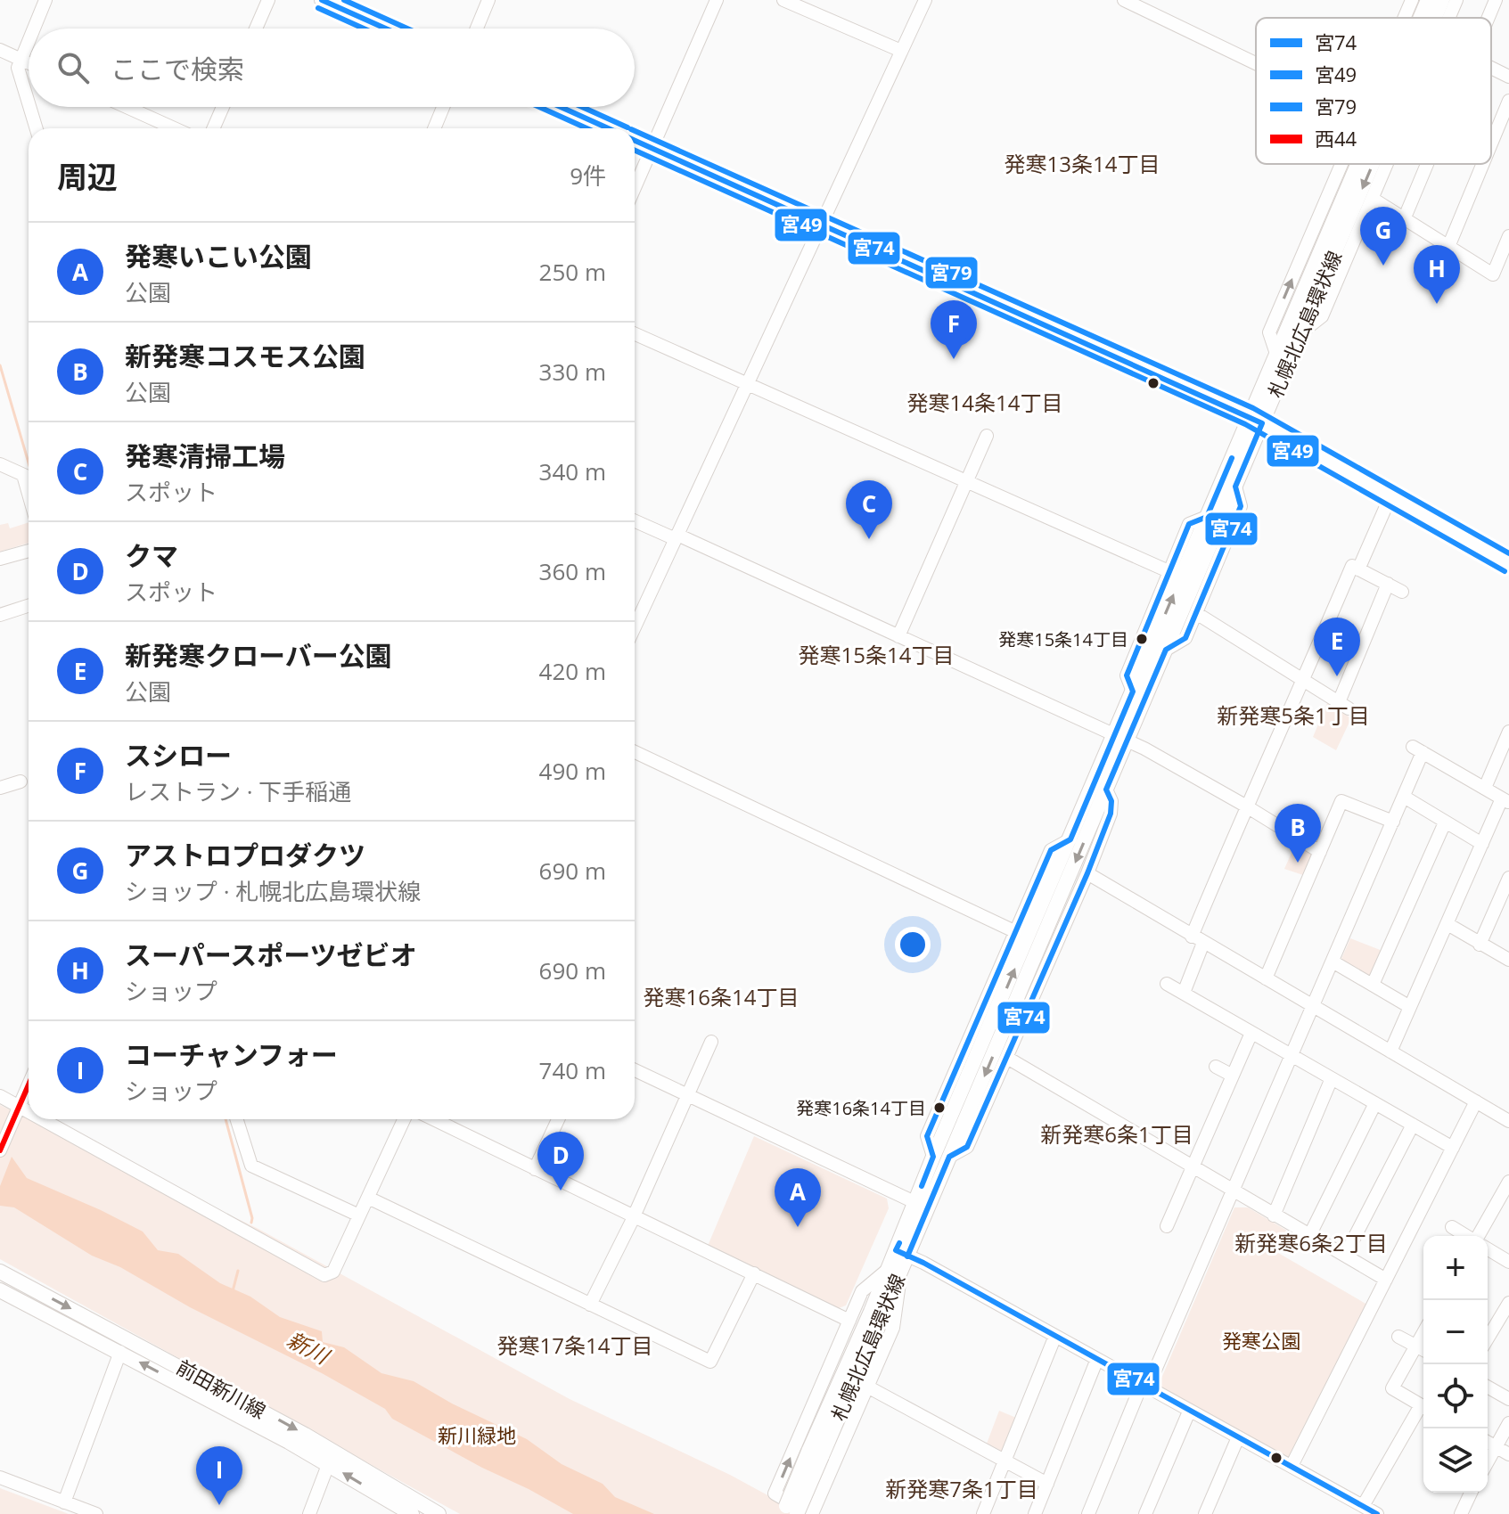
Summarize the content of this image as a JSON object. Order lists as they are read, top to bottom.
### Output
{
  "streets": {
    "main road": ["札幌北広島環状線", "前田新川線"]
  },
  "districts": [
    "発寒13条14丁目",
    "発寒14条14丁目",
    "発寒15条14丁目",
    "新発寒5条1丁目",
    "発寒16条14丁目",
    "新発寒6条1丁目",
    "新発寒6条2丁目",
    "発寒17条14丁目",
    "新発寒7条1丁目"
  ],
  "water": ["新川"],
  "parks": ["発寒公園", "新川緑地"],
  "places": ["発寒15条14丁目", "発寒16条14丁目"],
  "lines": [
    "transit line 宮74",
    "transit line 宮79",
    "transit line 宮49",
    "transit line 西44"
  ],
  "legend": [
    "宮74",
    "宮49",
    "宮79",
    "西44"
  ],
  "page": {
    "search": "ここで検索",
    "heading": ["周辺", "9件"],
    "pins": [
      "G",
      "H",
      "F",
      "C",
      "E",
      "B",
      "D",
      "A",
      "I"
    ],
    "list": [
      {
        "mark": "A",
        "name": "発寒いこい公園",
        "note": "公園",
        "value": "250 m"
      },
      {
        "mark": "B",
        "name": "新発寒コスモス公園",
        "note": "公園",
        "value": "330 m"
      },
      {
        "mark": "C",
        "name": "発寒清掃工場",
        "note": "スポット",
        "value": "340 m"
      },
      {
        "mark": "D",
        "name": "クマ",
        "note": "スポット",
        "value": "360 m"
      },
      {
        "mark": "E",
        "name": "新発寒クローバー公園",
        "note": "公園",
        "value": "420 m"
      },
      {
        "mark": "F",
        "name": "スシロー",
        "note": "レストラン · 下手稲通",
        "value": "490 m"
      },
      {
        "mark": "G",
        "name": "アストロプロダクツ",
        "note": "ショップ · 札幌北広島環状線",
        "value": "690 m"
      },
      {
        "mark": "H",
        "name": "スーパースポーツゼビオ",
        "note": "ショップ",
        "value": "690 m"
      },
      {
        "mark": "I",
        "name": "コーチャンフォー",
        "note": "ショップ",
        "value": "740 m"
      }
    ],
    "map_buttons": ["+", "−"]
  }
}
